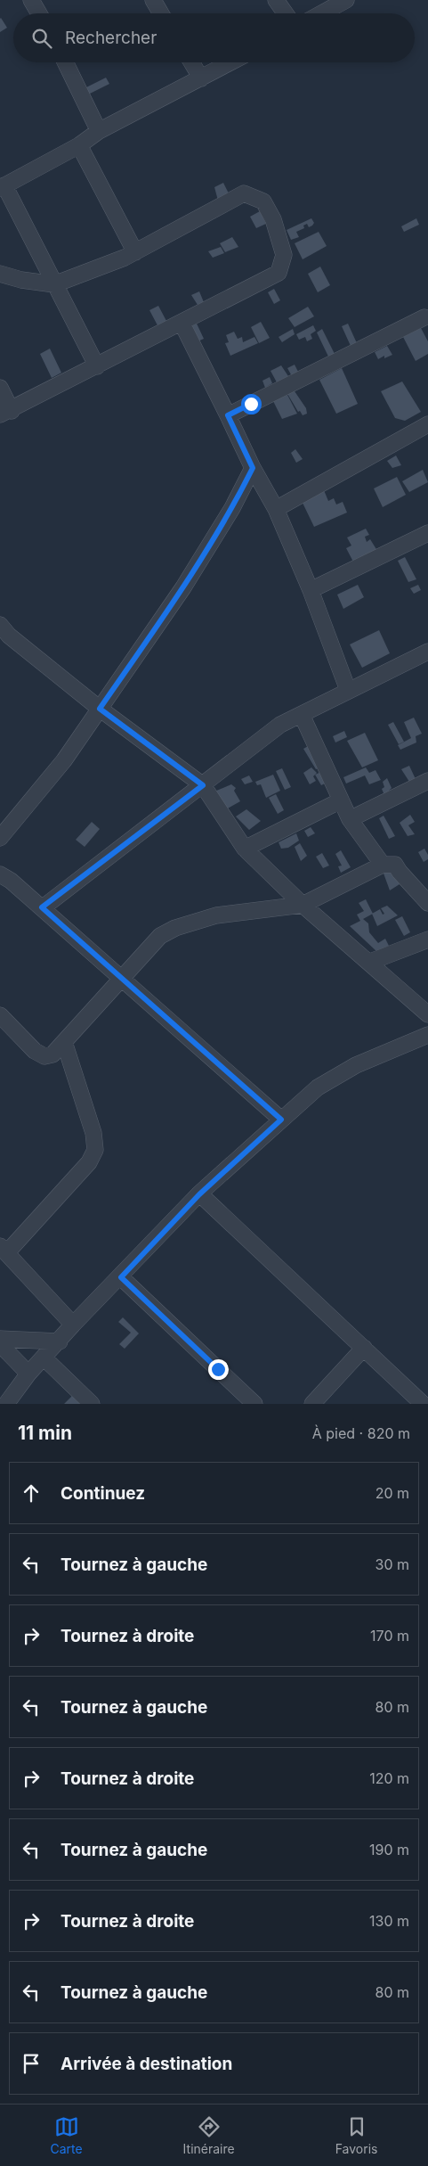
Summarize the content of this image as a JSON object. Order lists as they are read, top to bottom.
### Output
{
  "page": {
    "search": "Rechercher",
    "heading": ["11 min", "À pied · 820 m"],
    "list": [
      ["Continuez", "20 m"],
      ["Tournez à gauche", "30 m"],
      ["Tournez à droite", "170 m"],
      ["Tournez à gauche", "80 m"],
      ["Tournez à droite", "120 m"],
      ["Tournez à gauche", "190 m"],
      ["Tournez à droite", "130 m"],
      ["Tournez à gauche", "80 m"],
      "Arrivée à destination"
    ],
    "nav": ["Carte", "Itinéraire", "Favoris"]
  }
}
